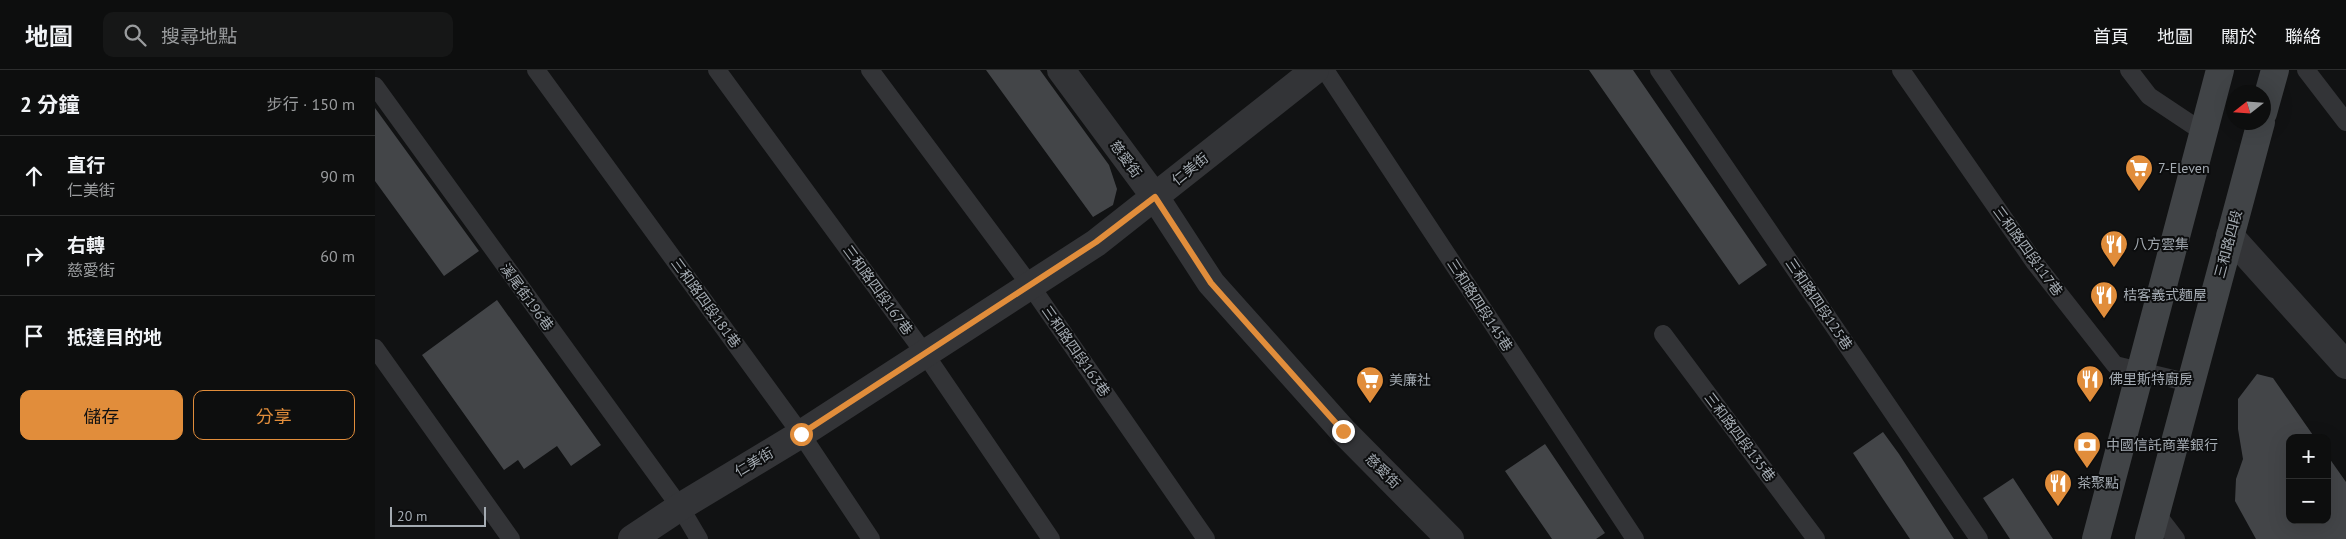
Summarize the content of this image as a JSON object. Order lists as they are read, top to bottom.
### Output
{
  "streets": {
    "main road": ["三和路四段"],
    "street": ["慈愛街", "仁美街"],
    "lane": [
      "三和路四段117巷",
      "三和路四段167巷",
      "溪尾街196巷",
      "三和路四段181巷",
      "三和路四段125巷",
      "三和路四段145巷",
      "三和路四段163巷",
      "三和路四段135巷"
    ]
  },
  "crossings": [
    ["慈愛街", "仁美街"],
    ["仁美街", "三和路四段167巷"],
    ["仁美街", "溪尾街196巷"],
    ["仁美街", "三和路四段181巷"],
    ["仁美街", "三和路四段145巷"],
    ["仁美街", "三和路四段163巷"],
    ["三和路四段", "三和路四段117巷"]
  ],
  "places": {
    "supermarket": ["7-Eleven", "美廉社"],
    "restaurant": [
      "八方雲集",
      "桔客義式麵屋",
      "佛里斯特廚房",
      "茶聚點"
    ],
    "bank": ["中國信託商業銀行"]
  },
  "scale_bar": "20 m",
  "north": "left",
  "page": {
    "header": "地圖",
    "search": "搜尋地點",
    "nav": [
      "首頁",
      "地圖",
      "關於",
      "聯絡"
    ],
    "heading": ["2 分鐘", "步行 · 150 m"],
    "list": [
      ["直行", "仁美街", "90 m"],
      ["右轉", "慈愛街", "60 m"],
      "抵達目的地"
    ],
    "buttons": ["儲存", "分享"],
    "map_buttons": ["+", "−"],
    "scale": "20 m"
  }
}
